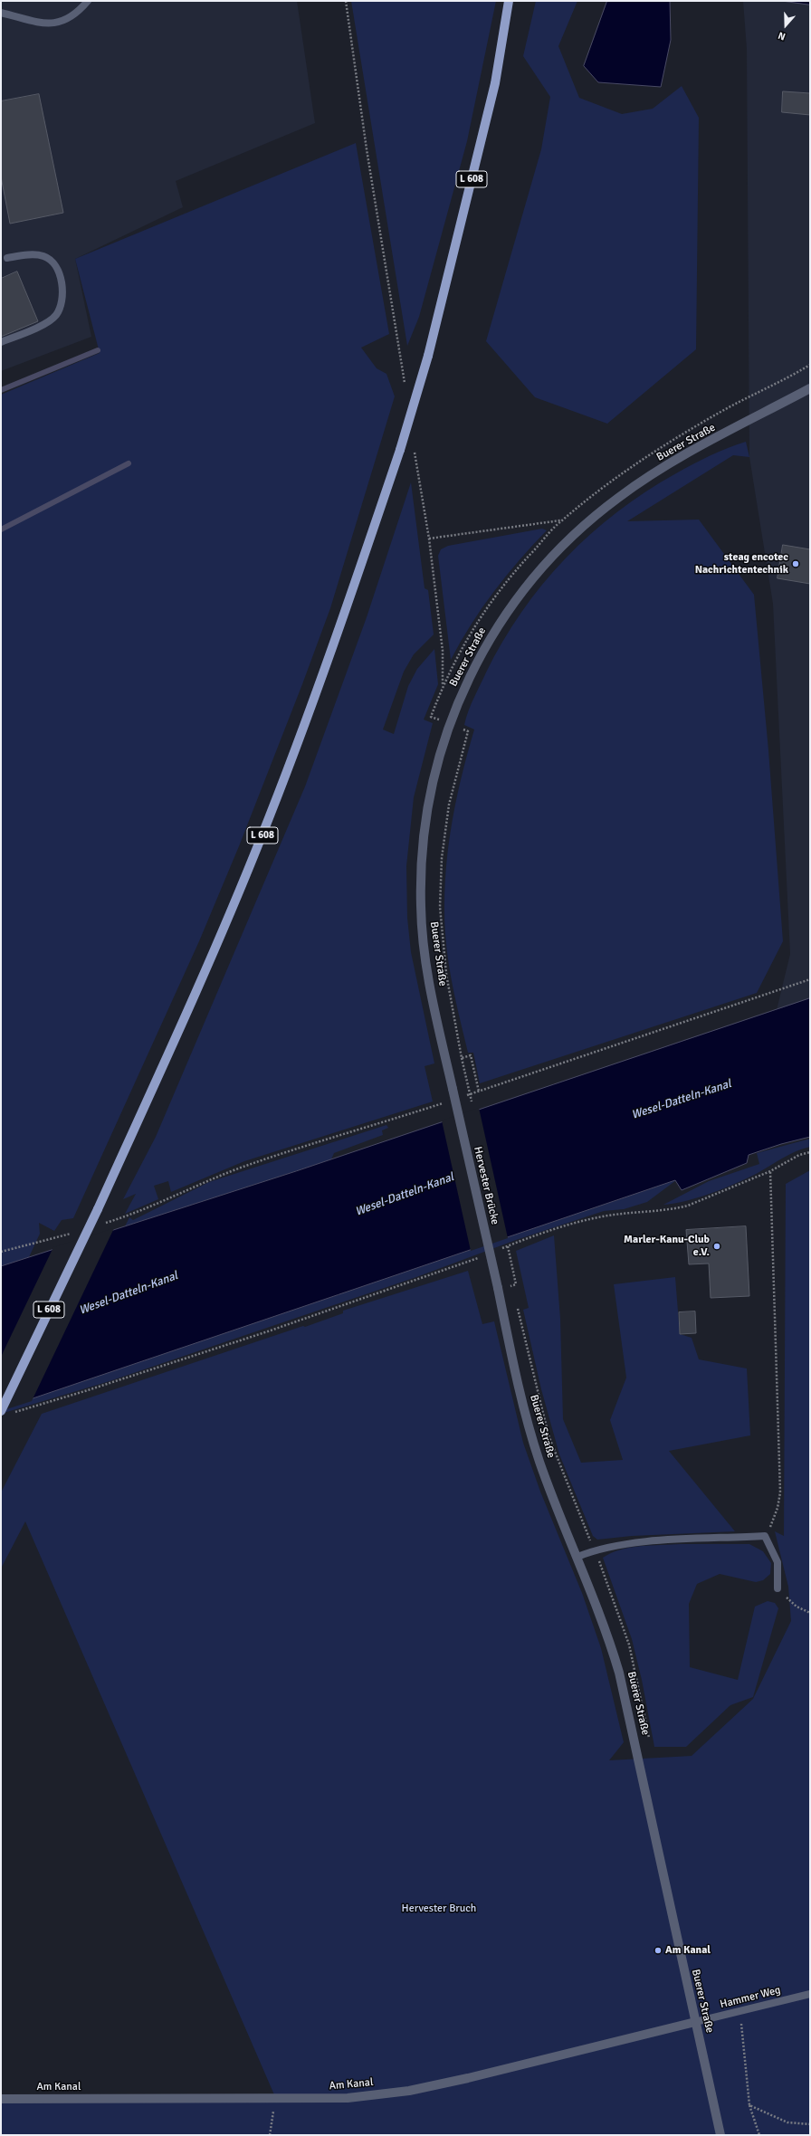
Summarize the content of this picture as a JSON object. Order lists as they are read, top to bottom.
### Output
{
  "streets": {
    "main road": ["L 608"],
    "street": ["Buerer Straße", "Hervester Brücke", "Am Kanal"],
    "lane": ["Hammer Weg"]
  },
  "crossings": [
    ["Buerer Straße", "Hervester Brücke"],
    ["Buerer Straße", "Hammer Weg"],
    ["Buerer Straße", "Am Kanal"],
    ["Hammer Weg", "Am Kanal"]
  ],
  "water": ["Wesel-Datteln-Kanal"],
  "parks": ["Hervester Bruch"],
  "places": ["steag encotec Nachrichtentechnik", "Marler-Kanu-Club e.V.", "Am Kanal"],
  "north": "bottom"
}
